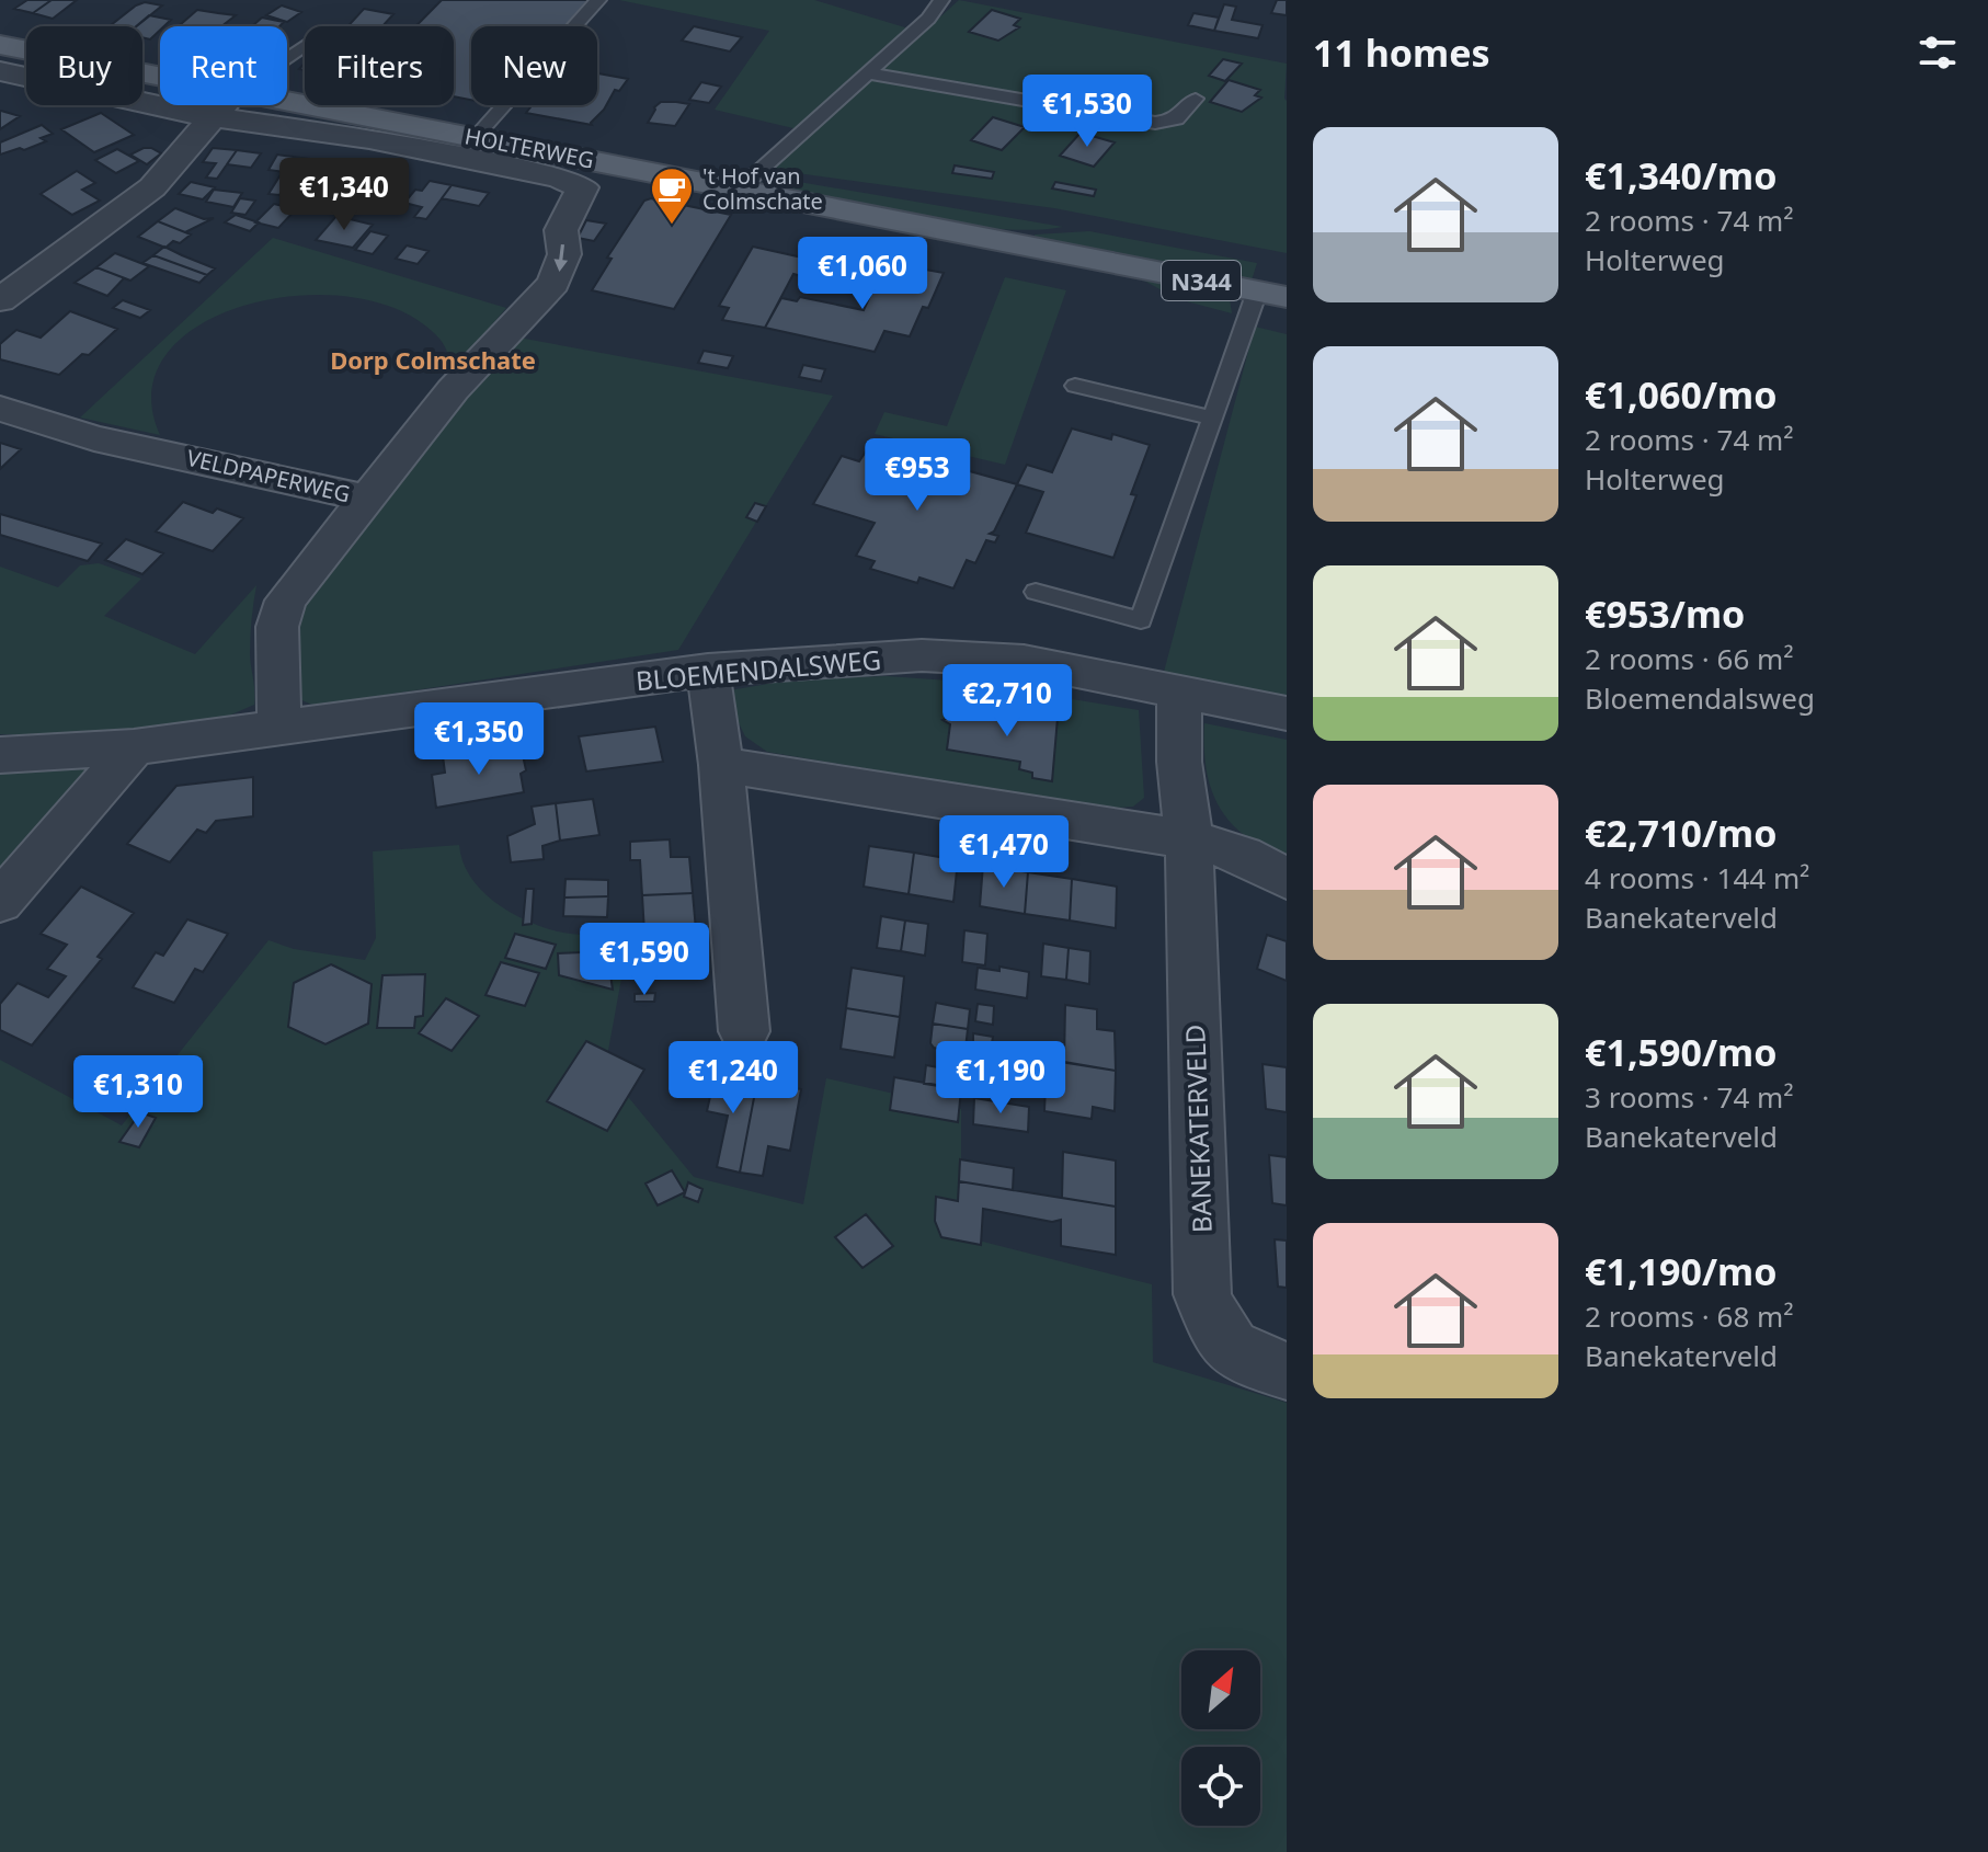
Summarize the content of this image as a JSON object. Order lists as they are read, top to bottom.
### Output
{
  "streets": {
    "main road": ["HOLTERWEG", "N344"],
    "street": ["VELDPAPERWEG", "BLOEMENDALSWEG", "BANEKATERVELD"]
  },
  "crossings": [
    ["HOLTERWEG", "VELDPAPERWEG"],
    ["BLOEMENDALSWEG", "BANEKATERVELD"]
  ],
  "districts": ["Dorp Colmschate"],
  "places": {
    "cafe": ["'t Hof van Colmschate"]
  },
  "north": "top right",
  "page": {
    "heading": "11 homes",
    "chip": [
      "Buy",
      "Rent",
      "Filters",
      "New"
    ],
    "price": [
      "€1,530",
      "€1,340",
      "€1,060",
      "€953",
      "€2,710",
      "€1,350",
      "€1,470",
      "€1,590",
      "€1,240",
      "€1,190",
      "€1,310"
    ],
    "list": [
      {
        "name": "€1,340/mo",
        "note": "2 rooms · 74 m² · Holterweg"
      },
      {
        "name": "€1,060/mo",
        "note": "2 rooms · 74 m² · Holterweg"
      },
      {
        "name": "€953/mo",
        "note": "2 rooms · 66 m² · Bloemendalsweg"
      },
      {
        "name": "€2,710/mo",
        "note": "4 rooms · 144 m² · Banekaterveld"
      },
      {
        "name": "€1,590/mo",
        "note": "3 rooms · 74 m² · Banekaterveld"
      },
      {
        "name": "€1,190/mo",
        "note": "2 rooms · 68 m² · Banekaterveld"
      }
    ]
  }
}
